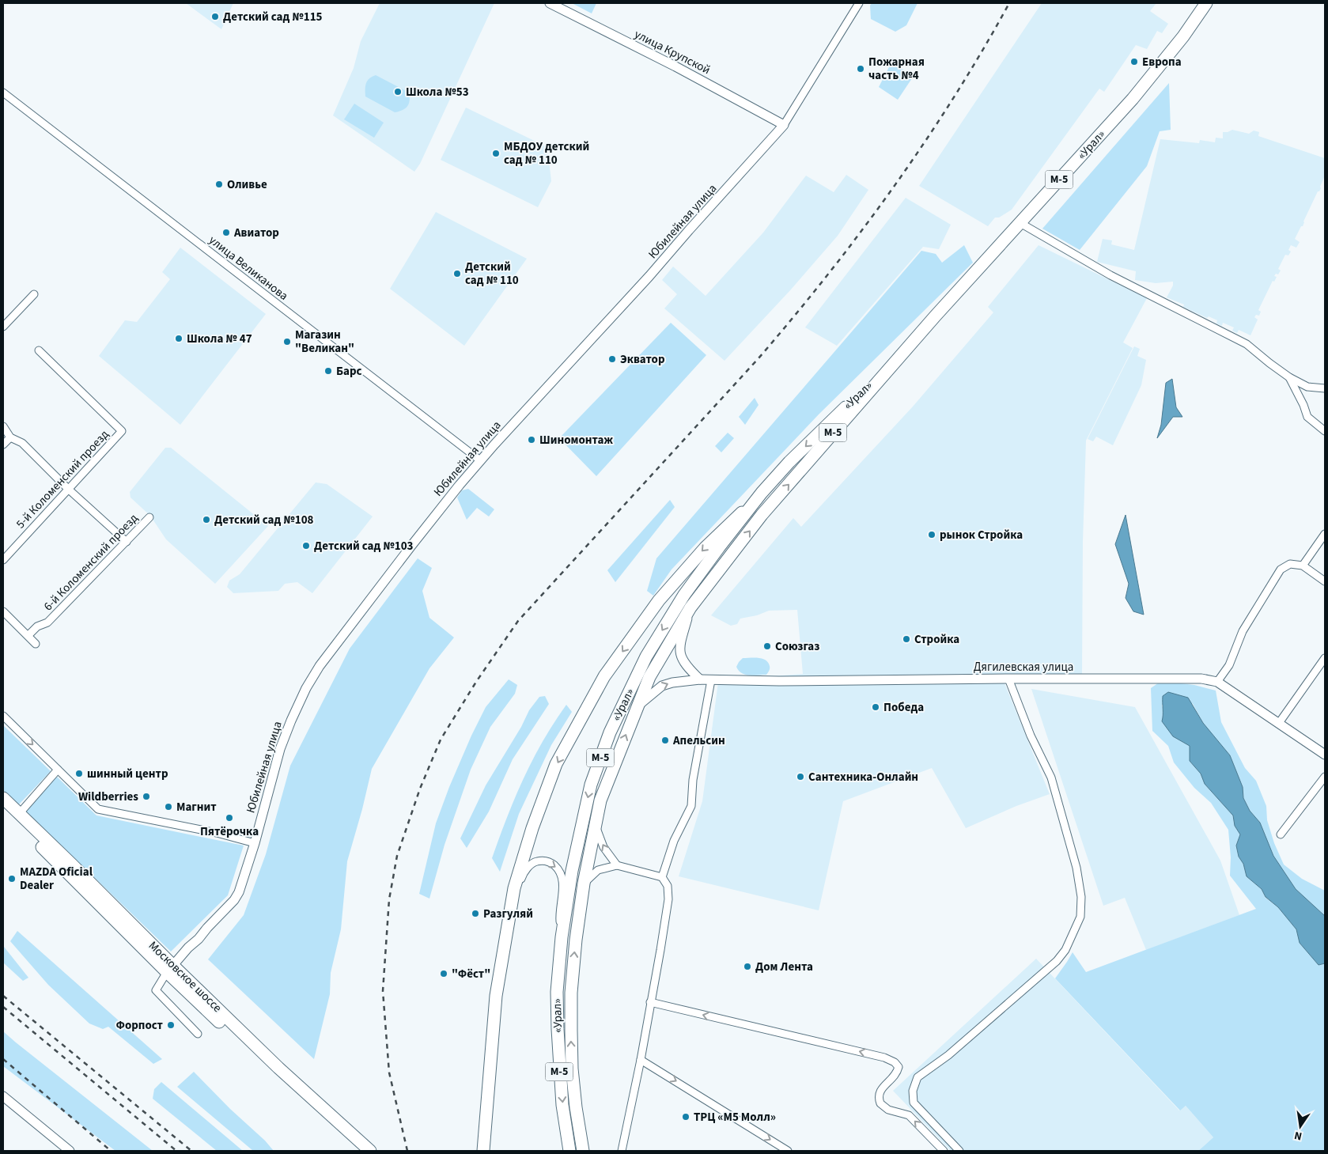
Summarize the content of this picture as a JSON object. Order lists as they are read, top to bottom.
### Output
{
  "streets": {
    "main road": ["«Урал»", "М-5", "Московское шоссе"],
    "street": [
      "улица Крупской",
      "Юбилейная улица",
      "улица Великанова",
      "5-й Коломенский проезд",
      "6-й Коломенский проезд",
      "Дягилевская улица"
    ]
  },
  "crossings": [
    ["улица Крупской", "Юбилейная улица"],
    ["«Урал»", "Дягилевская улица"],
    ["Юбилейная улица", "улица Великанова"],
    ["Юбилейная улица", "Московское шоссе"]
  ],
  "places": [
    "Детский сад №115",
    "Европа",
    "Пожарная часть №4",
    "Школа №53",
    "МБДОУ детский сад № 110",
    "Оливье",
    "Авиатор",
    "Детский сад № 110",
    "Школа № 47",
    "Магазин \"Великан\"",
    "Экватор",
    "Барс",
    "Шиномонтаж",
    "Детский сад №108",
    "рынок Стройка",
    "Детский сад №103",
    "Стройка",
    "Союзгаз",
    "Победа",
    "Апельсин",
    "шинный центр",
    "Сантехника-Онлайн",
    "Wildberries",
    "Магнит",
    "Пятёрочка",
    "MAZDA Oficial Dealer",
    "Разгуляй",
    "Дом Лента",
    "\"Фёст\"",
    "Форпост",
    "ТРЦ «М5 Молл»"
  ],
  "north": "bottom"
}
